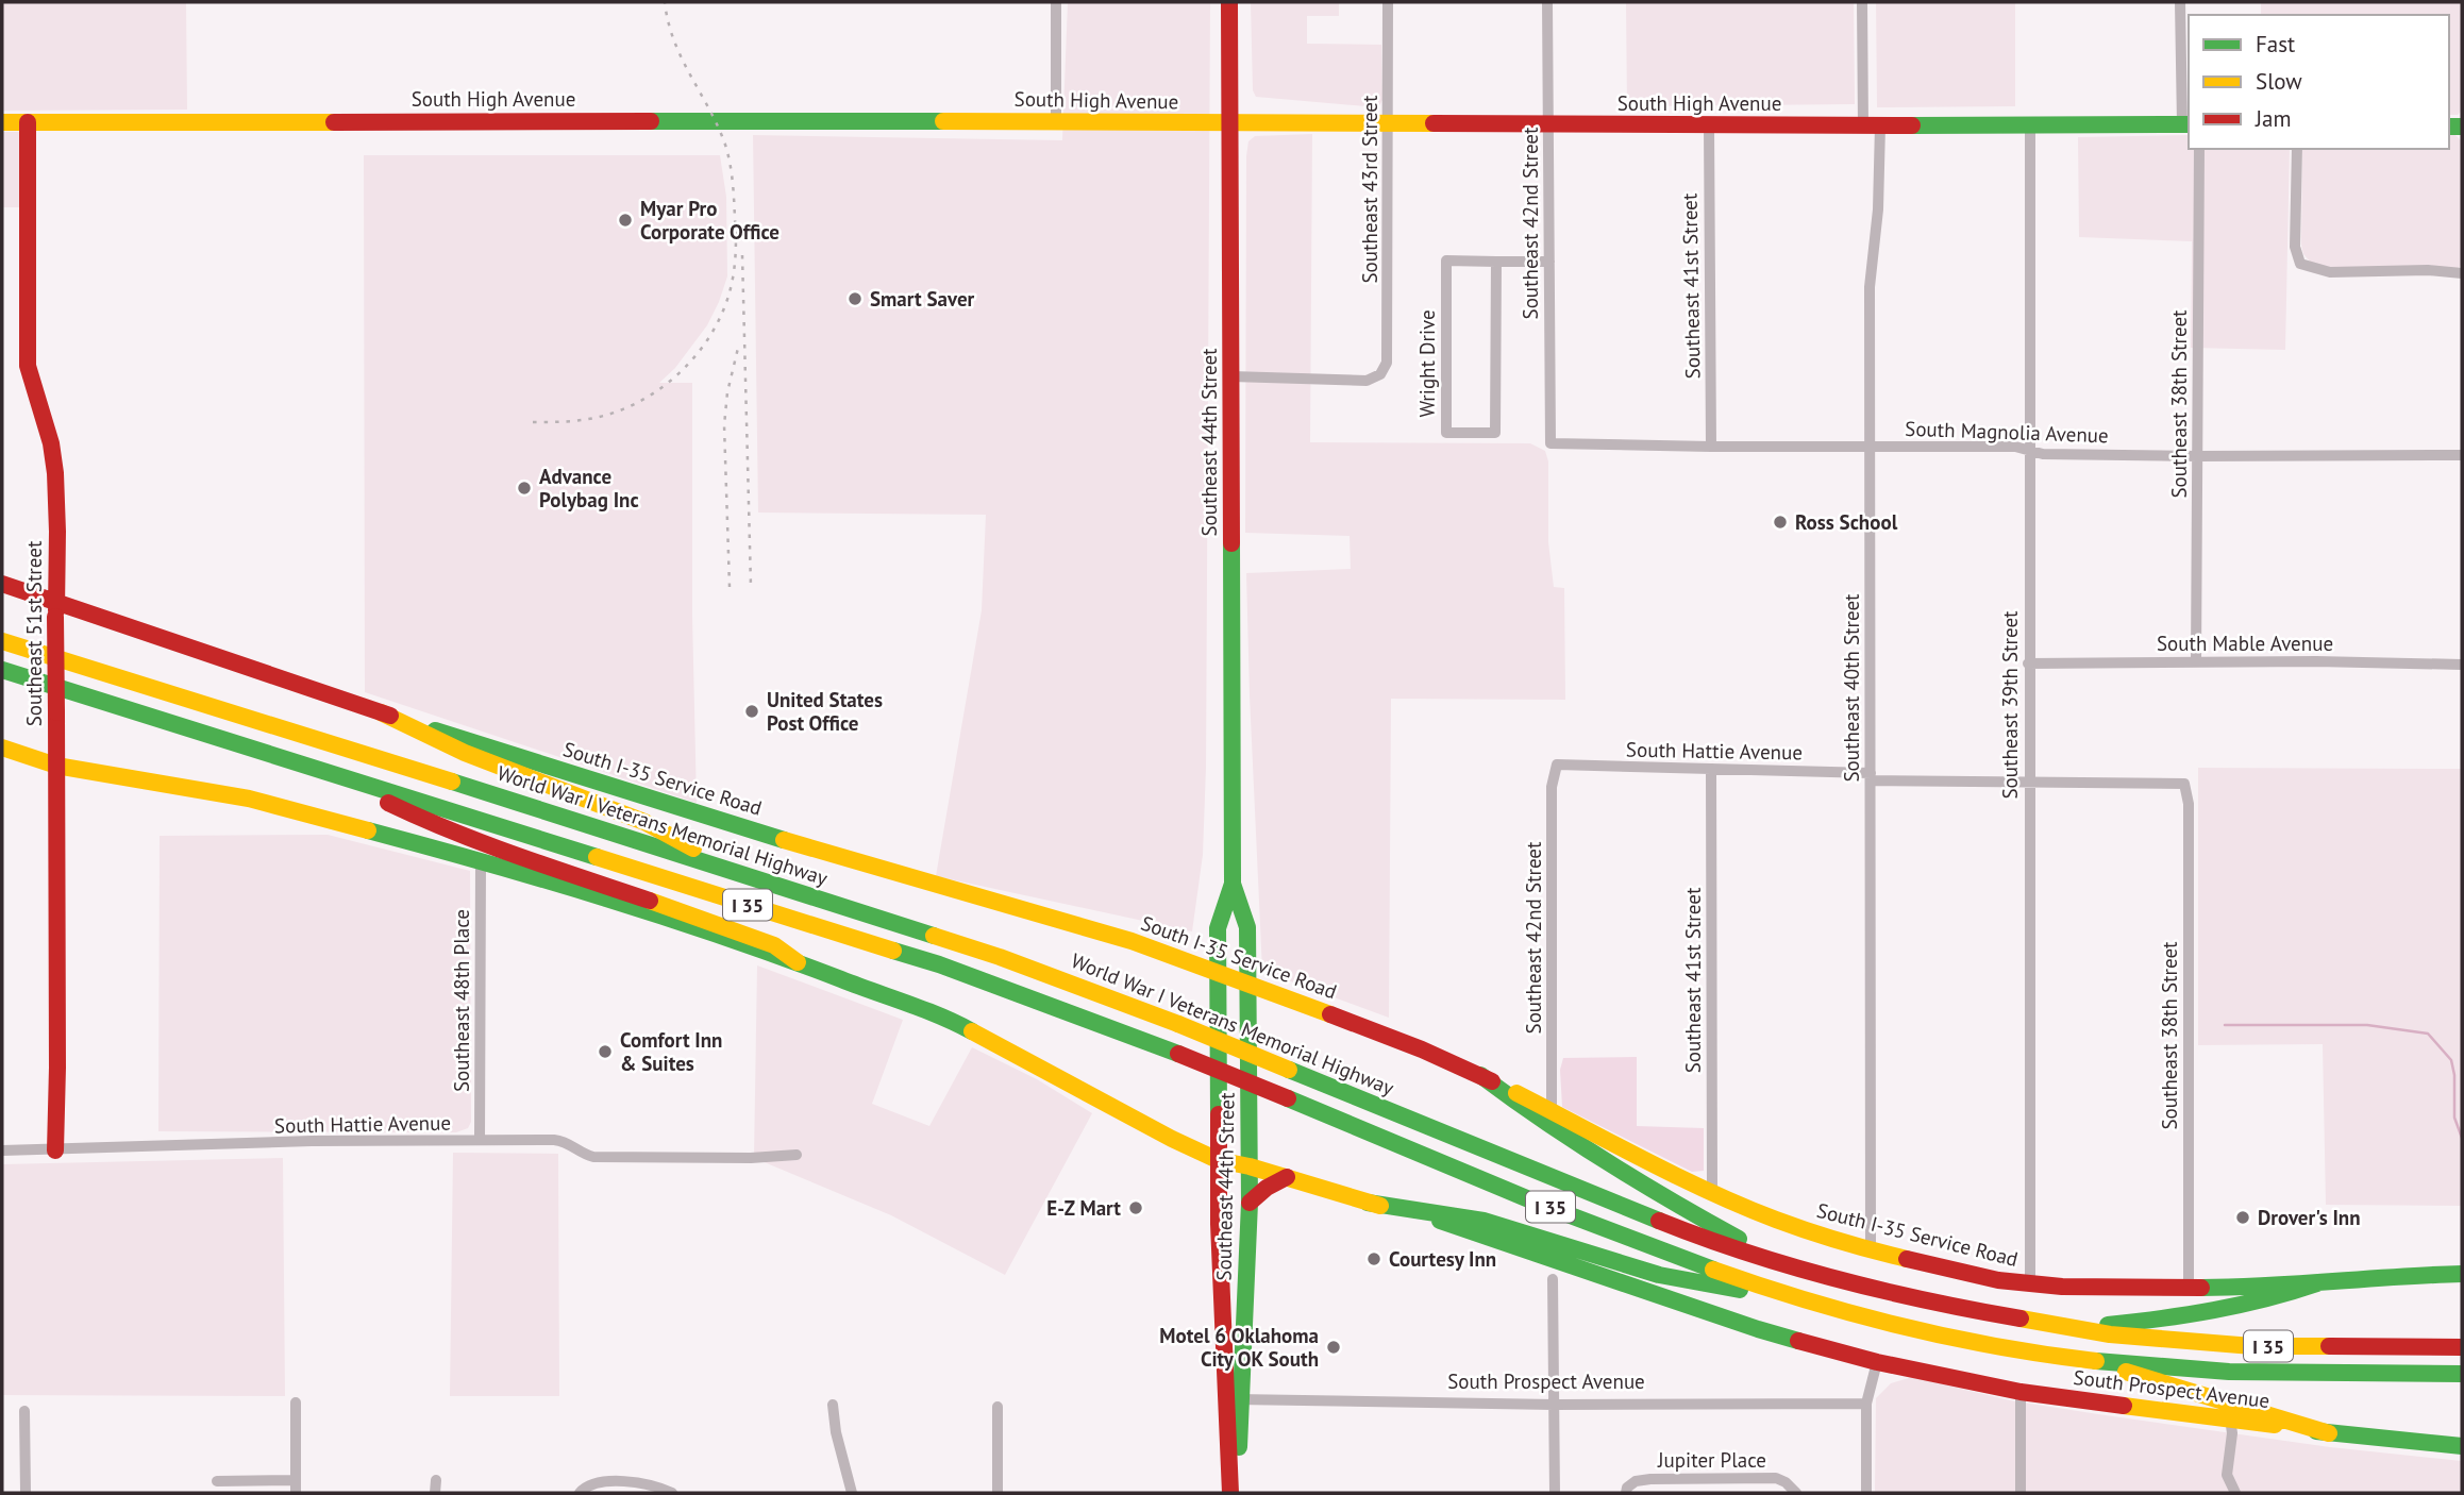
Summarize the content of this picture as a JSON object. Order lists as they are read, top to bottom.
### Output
{
  "streets": {
    "main road": [
      "South High Avenue",
      "Southeast 44th Street",
      "Southeast 51st Street",
      "South I-35 Service Road",
      "World War I Veterans Memorial Highway",
      "I 35",
      "South Prospect Avenue"
    ],
    "street": [
      "Southeast 43rd Street",
      "Southeast 42nd Street",
      "Southeast 41st Street",
      "Wright Drive",
      "Southeast 38th Street",
      "South Magnolia Avenue",
      "South Mable Avenue",
      "Southeast 40th Street",
      "Southeast 39th Street",
      "South Hattie Avenue",
      "Southeast 48th Place",
      "Jupiter Place"
    ]
  },
  "crossings": [
    ["South High Avenue", "Southeast 43rd Street"],
    ["South High Avenue", "Southeast 42nd Street"],
    ["South High Avenue", "Southeast 41st Street"],
    ["South High Avenue", "Southeast 44th Street"],
    ["South High Avenue", "Southeast 51st Street"],
    ["South High Avenue", "Southeast 40th Street"],
    ["South High Avenue", "Southeast 39th Street"],
    ["Southeast 43rd Street", "Southeast 44th Street"],
    ["Southeast 42nd Street", "Wright Drive"],
    ["Southeast 42nd Street", "South Magnolia Avenue"],
    ["Southeast 42nd Street", "South Hattie Avenue"],
    ["Southeast 42nd Street", "South I-35 Service Road"],
    ["Southeast 41st Street", "South Magnolia Avenue"],
    ["Southeast 41st Street", "South Hattie Avenue"],
    ["Southeast 41st Street", "South I-35 Service Road"],
    ["Southeast 38th Street", "South Magnolia Avenue"],
    ["Southeast 38th Street", "South Mable Avenue"],
    ["Southeast 38th Street", "South Hattie Avenue"],
    ["Southeast 38th Street", "South I-35 Service Road"],
    ["South Magnolia Avenue", "Southeast 40th Street"],
    ["South Magnolia Avenue", "Southeast 39th Street"],
    ["Southeast 44th Street", "South I-35 Service Road"],
    ["Southeast 44th Street", "South Prospect Avenue"],
    ["Southeast 51st Street", "South Hattie Avenue"],
    ["Southeast 51st Street", "South I-35 Service Road"],
    ["South Mable Avenue", "Southeast 39th Street"],
    ["Southeast 40th Street", "South Hattie Avenue"],
    ["Southeast 40th Street", "South I-35 Service Road"],
    ["Southeast 39th Street", "South Hattie Avenue"],
    ["Southeast 39th Street", "South I-35 Service Road"],
    ["South Hattie Avenue", "Southeast 48th Place"]
  ],
  "places": [
    "Myar Pro Corporate Office",
    "Smart Saver",
    "Advance Polybag Inc",
    "Ross School",
    "United States Post Office",
    "Comfort Inn & Suites",
    "E-Z Mart",
    "Drover's Inn",
    "Courtesy Inn",
    "Motel 6 Oklahoma City OK South"
  ],
  "legend": ["Fast", "Slow", "Jam"]
}
